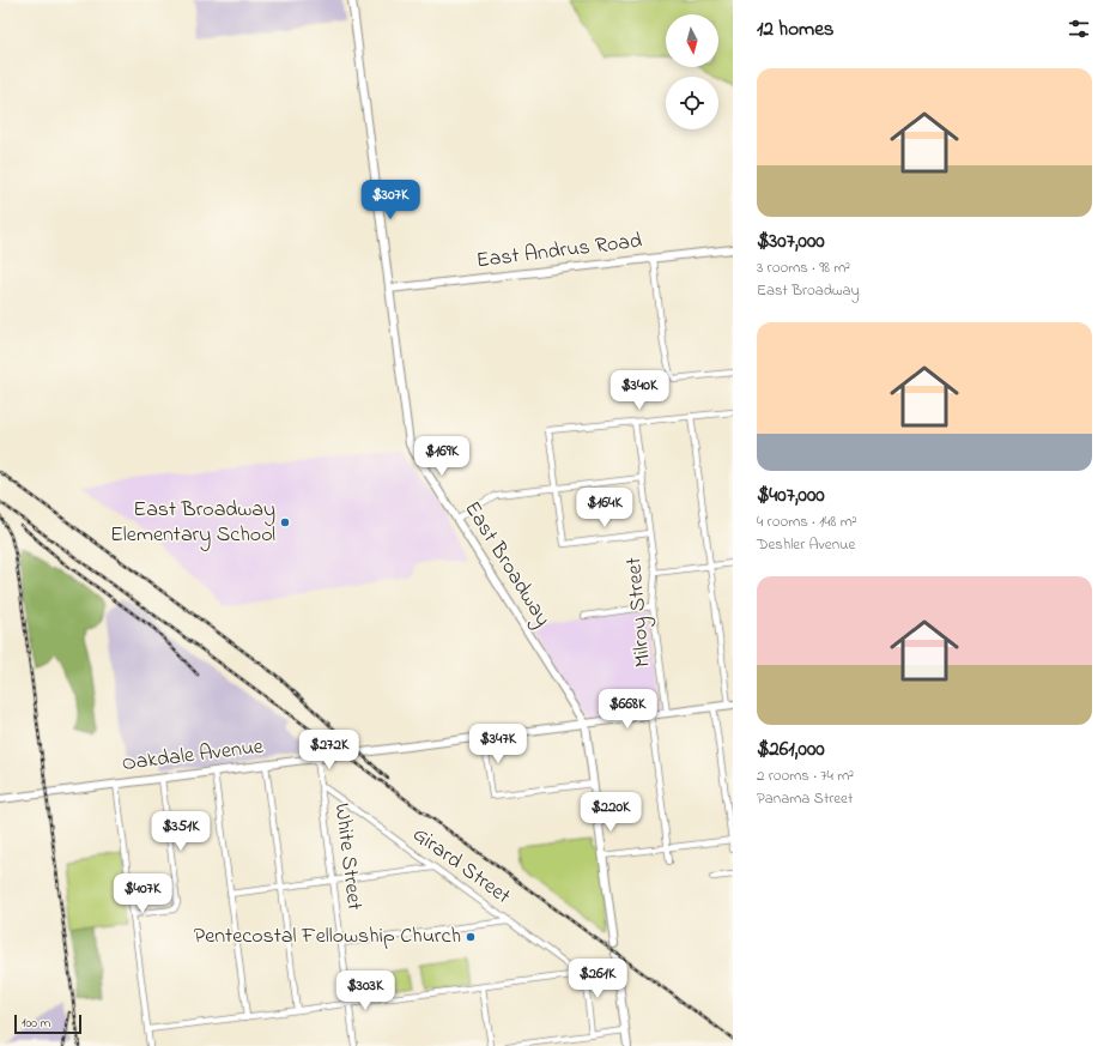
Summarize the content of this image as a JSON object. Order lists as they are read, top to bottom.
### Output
{
  "streets": {
    "street": [
      "East Andrus Road",
      "East Broadway",
      "Milroy Street",
      "Oakdale Avenue",
      "White Street",
      "Girard Street"
    ]
  },
  "crossings": [
    ["East Andrus Road", "East Broadway"],
    ["East Broadway", "Oakdale Avenue"],
    ["Milroy Street", "Oakdale Avenue"],
    ["Oakdale Avenue", "White Street"],
    ["White Street", "Girard Street"]
  ],
  "places": ["East Broadway Elementary School", "Pentecostal Fellowship Church"],
  "scale_bar": "100 m",
  "north": "bottom",
  "page": {
    "heading": "12 homes",
    "list": [
      {
        "name": "$307,000",
        "note": "3 rooms · 98 m² · East Broadway"
      },
      {
        "name": "$407,000",
        "note": "4 rooms · 148 m² · Deshler Avenue"
      },
      {
        "name": "$261,000",
        "note": "2 rooms · 74 m² · Panama Street"
      }
    ],
    "price": [
      "$307K",
      "$340K",
      "$169K",
      "$164K",
      "$668K",
      "$347K",
      "$272K",
      "$220K",
      "$351K",
      "$407K",
      "$261K",
      "$303K"
    ],
    "scale": "100 m"
  }
}
